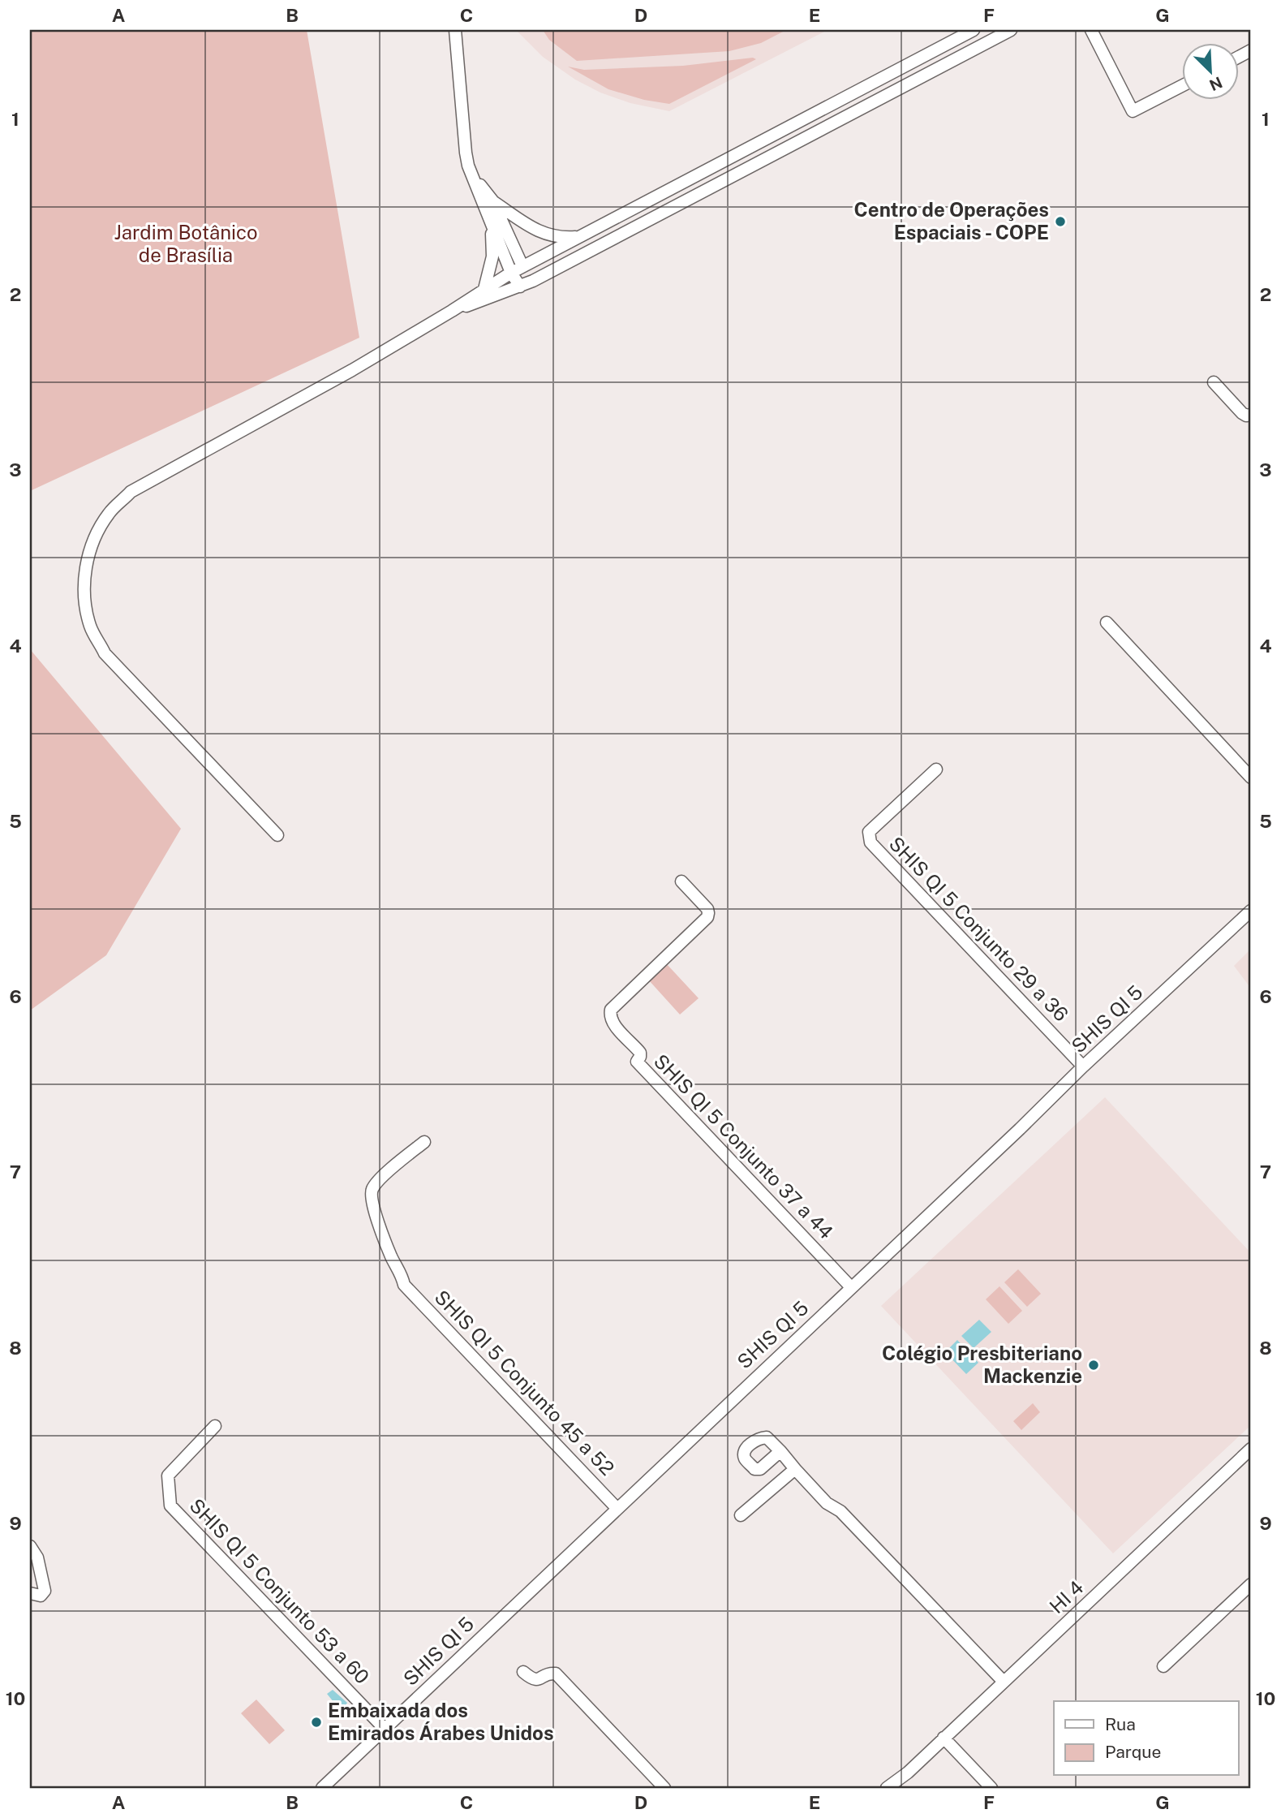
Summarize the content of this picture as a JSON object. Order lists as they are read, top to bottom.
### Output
{
  "streets": {
    "street": [
      "SHIS QI 5 Conjunto 29 a 36",
      "SHIS QI 5",
      "SHIS QI 5 Conjunto 37 a 44",
      "SHIS QI 5 Conjunto 45 a 52",
      "SHIS QI 5 Conjunto 53 a 60",
      "HI 4"
    ]
  },
  "crossings": [
    ["SHIS QI 5 Conjunto 29 a 36", "SHIS QI 5"],
    ["SHIS QI 5", "SHIS QI 5 Conjunto 37 a 44"],
    ["SHIS QI 5", "SHIS QI 5 Conjunto 45 a 52"],
    ["SHIS QI 5", "SHIS QI 5 Conjunto 53 a 60"]
  ],
  "parks": ["Jardim Botânico de Brasília"],
  "places": ["Centro de Operações Espaciais - COPE", "Colégio Presbiteriano Mackenzie", "Embaixada dos Emirados Árabes Unidos"],
  "legend": ["Rua", "Parque"],
  "north": "bottom right",
  "grid": {
    "columns": [
      "A",
      "B",
      "C",
      "D",
      "E",
      "F",
      "G"
    ],
    "rows": [
      "1",
      "2",
      "3",
      "4",
      "5",
      "6",
      "7",
      "8",
      "9",
      "10"
    ]
  }
}
